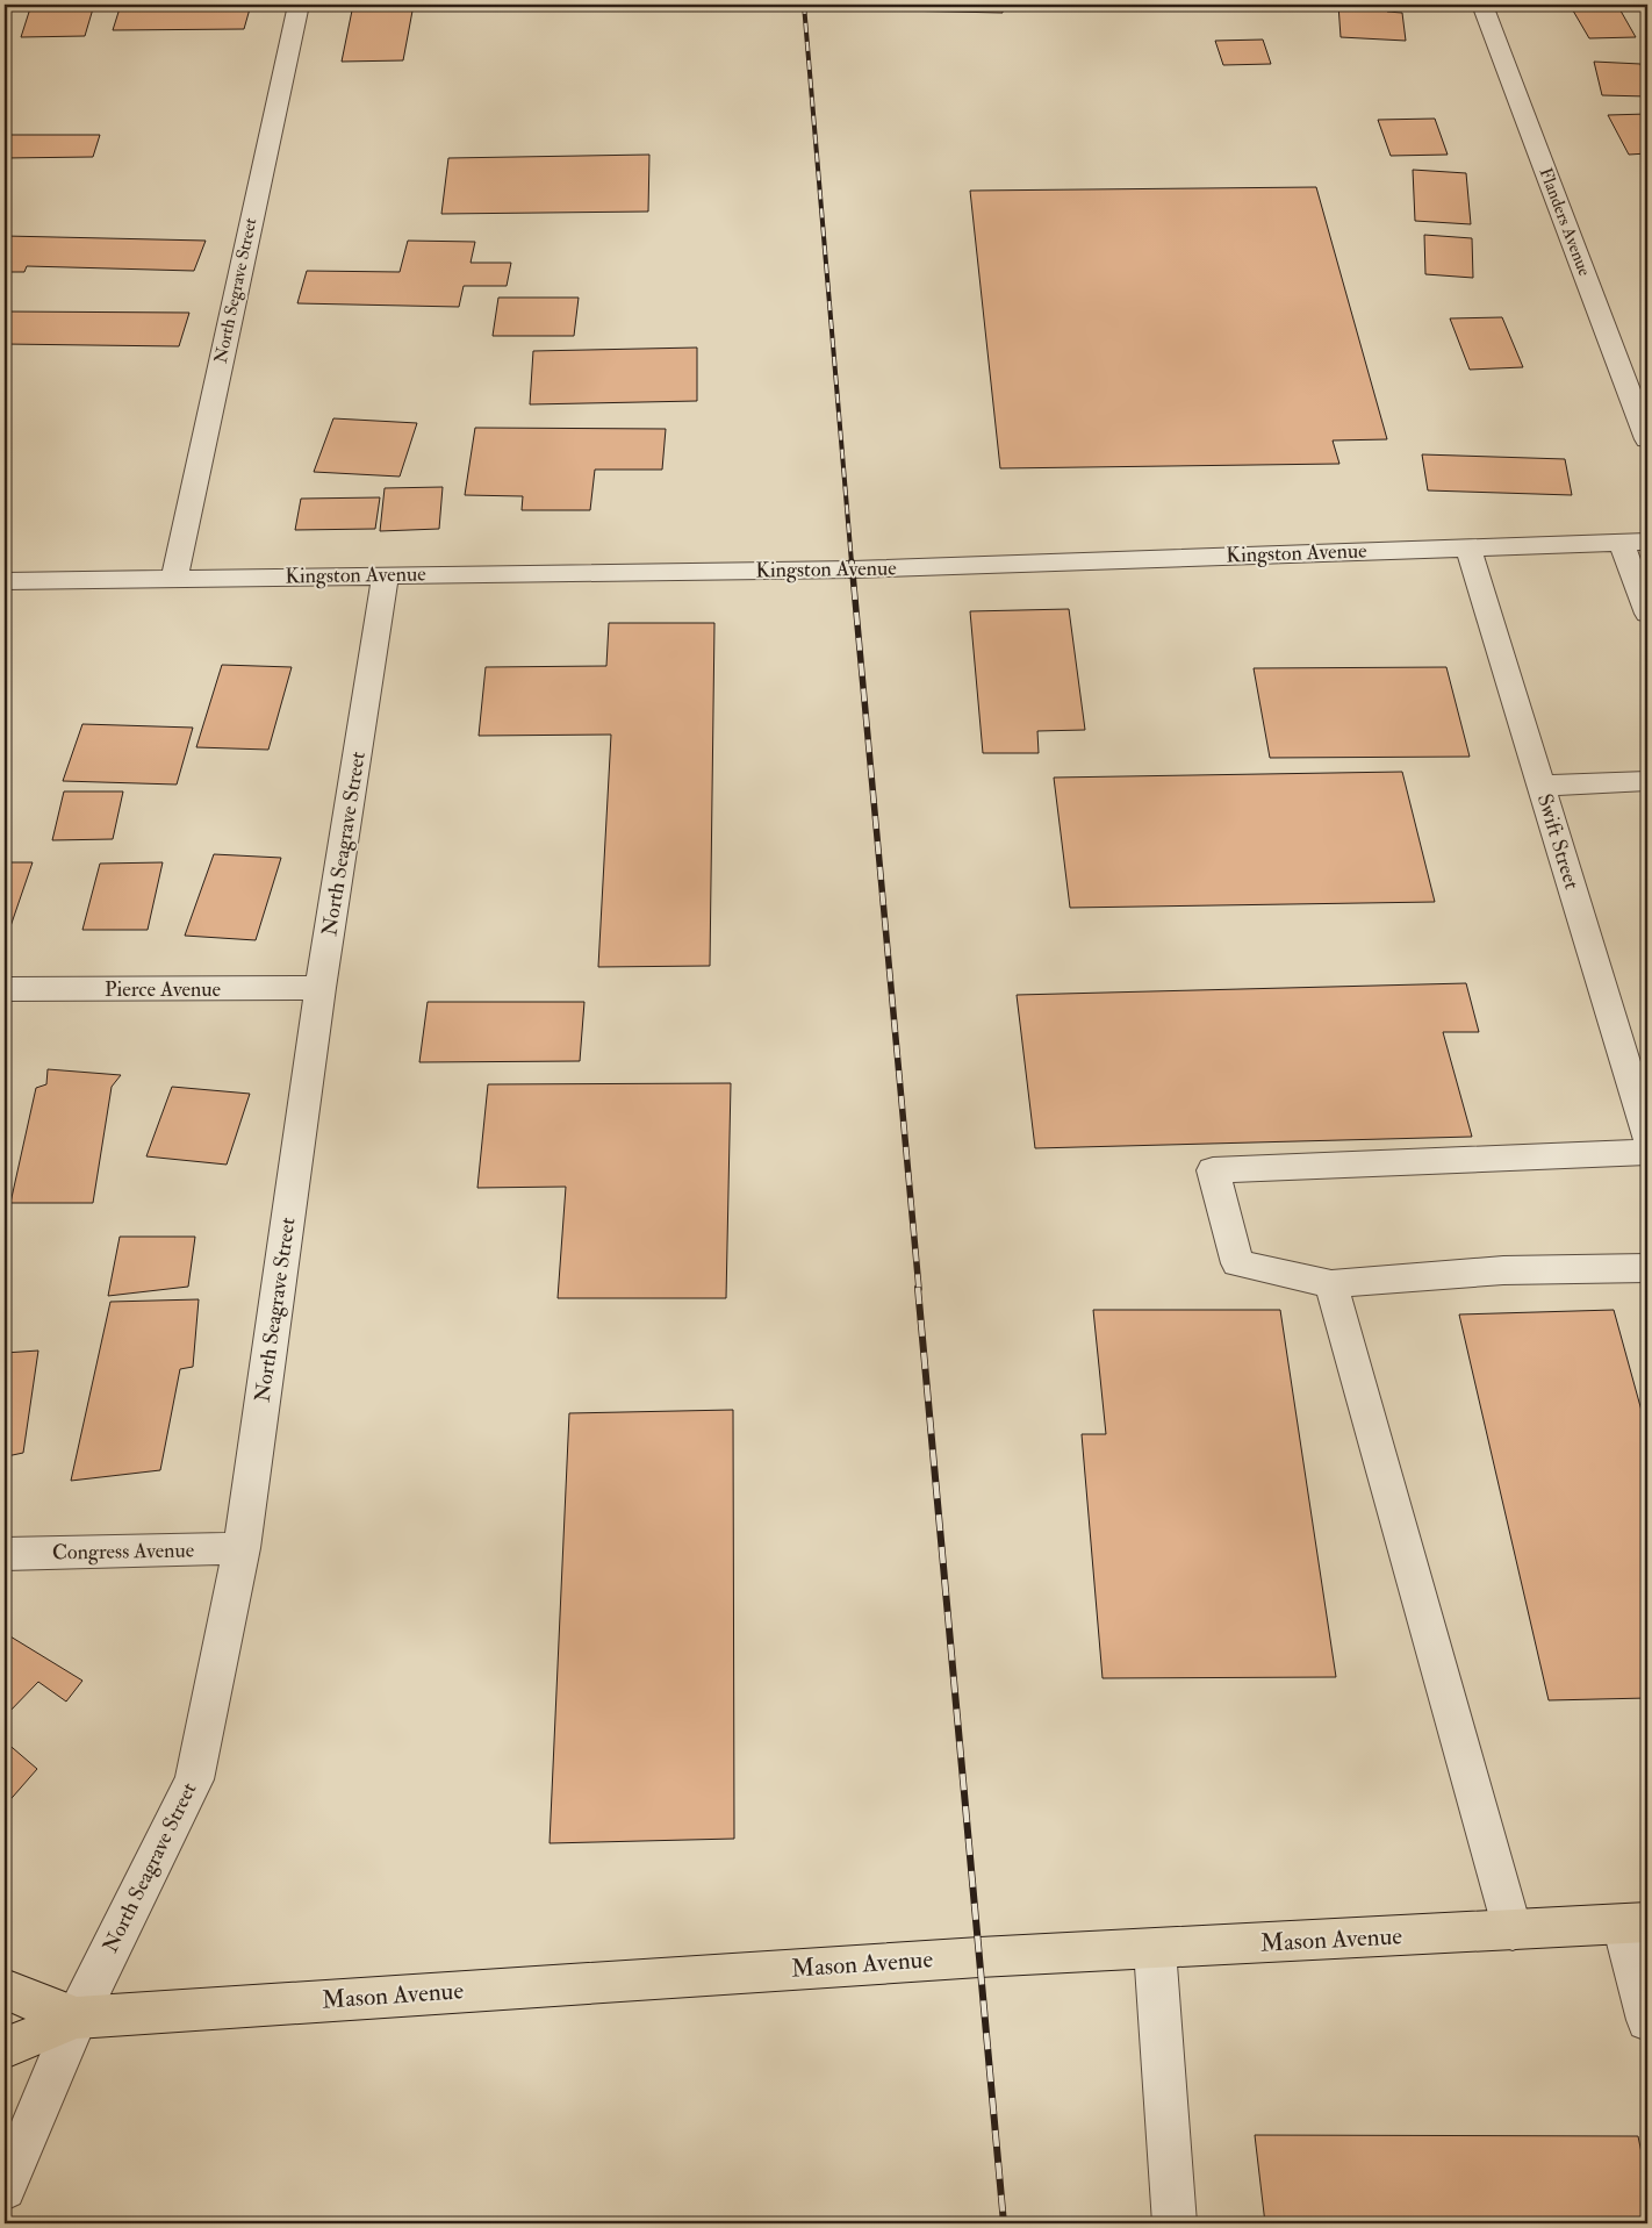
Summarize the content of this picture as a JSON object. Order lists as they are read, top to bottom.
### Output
{
  "streets": {
    "main road": ["Mason Avenue"],
    "street": [
      "Flanders Avenue",
      "North Segrave Street",
      "Kingston Avenue",
      "Swift Street",
      "North Seagrave Street",
      "Pierce Avenue",
      "Congress Avenue"
    ]
  },
  "crossings": [
    ["North Segrave Street", "Kingston Avenue"],
    ["Kingston Avenue", "Swift Street"],
    ["Kingston Avenue", "North Seagrave Street"],
    ["North Seagrave Street", "Pierce Avenue"],
    ["North Seagrave Street", "Congress Avenue"],
    ["North Seagrave Street", "Mason Avenue"]
  ]
}
